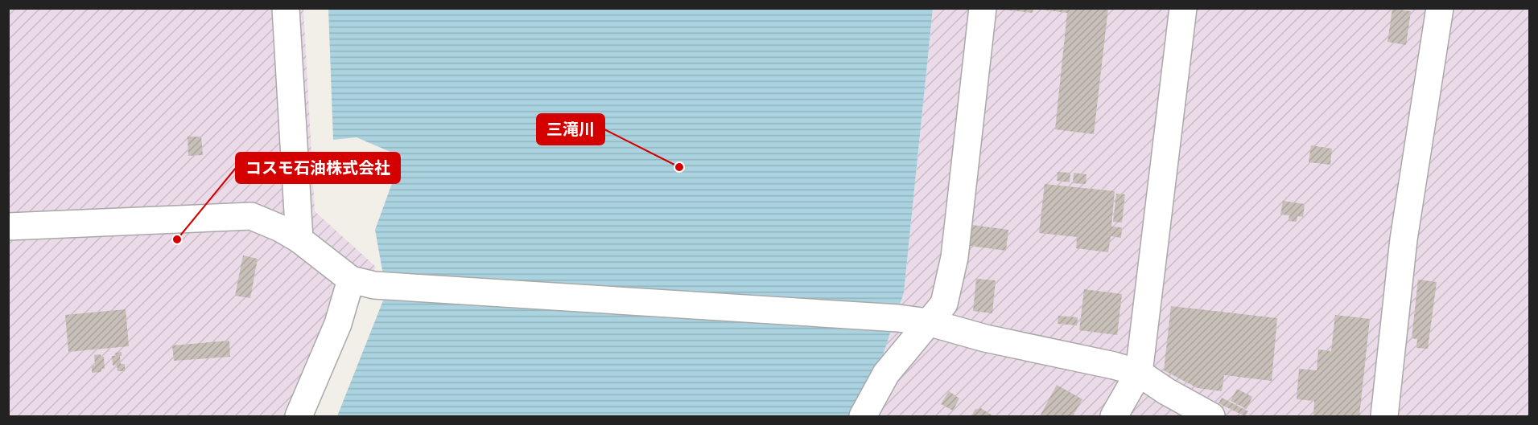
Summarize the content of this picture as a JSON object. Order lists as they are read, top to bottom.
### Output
{
  "places": ["三滝川", "コスモ石油株式会社"]
}
